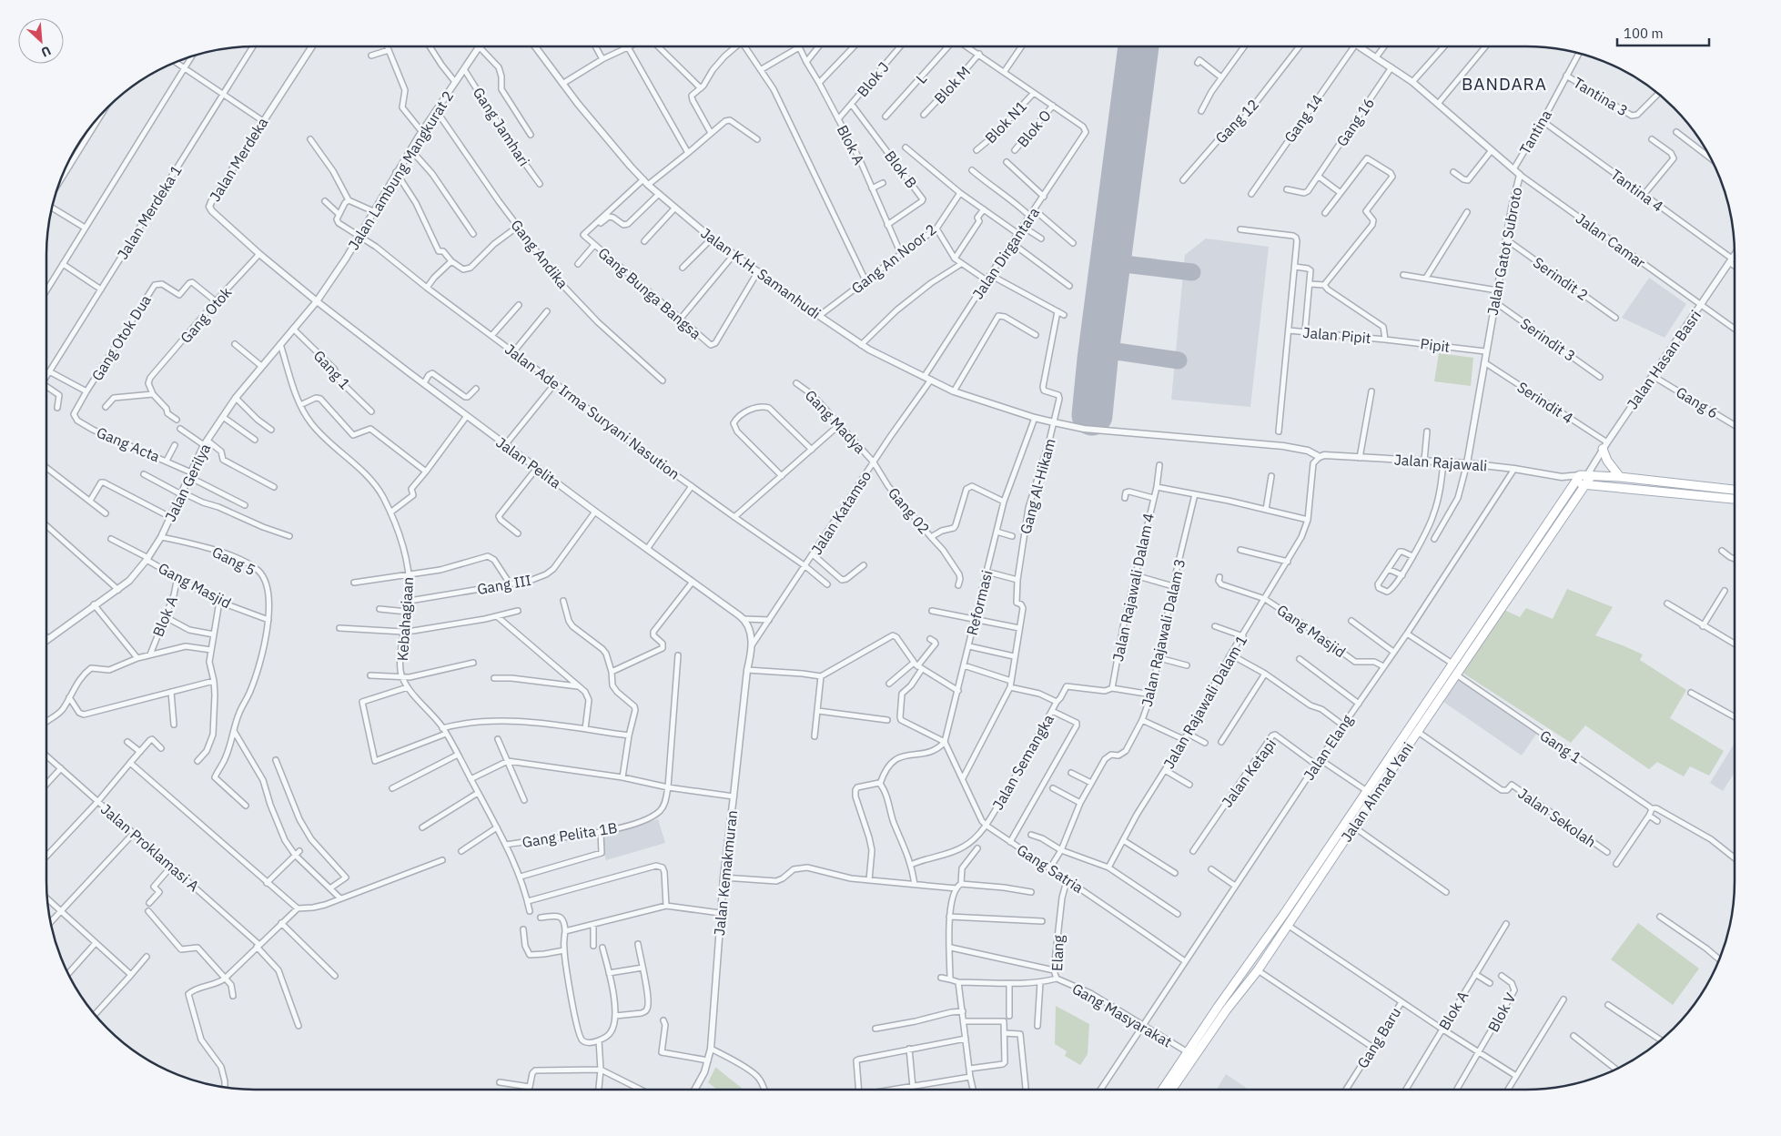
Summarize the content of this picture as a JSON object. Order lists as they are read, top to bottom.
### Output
{
  "streets": {
    "main road": ["Jalan Ahmad Yani"],
    "street": [
      "L",
      "Blok J",
      "Blok M",
      "Tantina 3",
      "Gang 14",
      "Gang 12",
      "Blok N1",
      "Gang 16",
      "Gang Jamhari",
      "Blok O",
      "Tantina",
      "Blok A",
      "Jalan Merdeka",
      "Blok B",
      "Jalan Lambung Mangkurat 2",
      "Tantina 4",
      "Jalan Merdeka 1",
      "Jalan Camar",
      "Jalan Gatot Subroto",
      "Jalan Dirgantara",
      "Gang Andika",
      "Gang An Noor 2",
      "Jalan K.H. Samanhudi",
      "Serindit 2",
      "Gang Bunga Bangsa",
      "Gang Otok",
      "Jalan Pipit",
      "Gang Otok Dua",
      "Serindit 3",
      "Pipit",
      "Jalan Hasan Basri",
      "Gang 1",
      "Serindit 4",
      "Gang 6",
      "Jalan Ade Irma Suryani Nasution",
      "Gang Madya",
      "Gang Acta",
      "Jalan Pelita",
      "Jalan Rajawali",
      "Jalan Gerilya",
      "Gang Al-Hikam",
      "Gang 02",
      "Jalan Katamso",
      "Gang 5",
      "Gang III",
      "Gang Masjid",
      "Jalan Rajawali Dalam 4",
      "Reformasi",
      "Kebahagiaan",
      "Jalan Rajawali Dalam 3",
      "Jalan Rajawali Dalam 1",
      "Jalan Elang",
      "Jalan Semangka",
      "Jalan Ketapi",
      "Jalan Sekolah",
      "Gang Pelita 1B",
      "Jalan Proklamasi A",
      "Gang Satria",
      "Jalan Kemakmuran",
      "Elang",
      "Blok V",
      "Gang Masyarakat",
      "Gang Baru"
    ]
  },
  "crossings": [
    ["Blok J", "Blok A"],
    ["Blok J", "Blok B"],
    ["Tantina 3", "Tantina"],
    ["Gang 16", "Jalan Gatot Subroto"],
    ["Gang Jamhari", "Jalan Lambung Mangkurat 2"],
    ["Blok O", "Jalan Dirgantara"],
    ["Tantina", "Tantina 4"],
    ["Tantina", "Jalan Gatot Subroto"],
    ["Blok A", "Blok B"],
    ["Blok A", "Gang An Noor 2"],
    ["Blok A", "Gang Masjid"],
    ["Jalan Merdeka", "Jalan Lambung Mangkurat 2"],
    ["Jalan Merdeka", "Gang Otok"],
    ["Jalan Merdeka", "Jalan Pelita"],
    ["Jalan Merdeka", "Jalan Gerilya"],
    ["Jalan Lambung Mangkurat 2", "Gang Andika"],
    ["Jalan Lambung Mangkurat 2", "Jalan Ade Irma Suryani Nasution"],
    ["Jalan Lambung Mangkurat 2", "Jalan Pelita"],
    ["Jalan Lambung Mangkurat 2", "Jalan Gerilya"],
    ["Tantina 4", "Jalan Hasan Basri"],
    ["Jalan Camar", "Jalan Gatot Subroto"],
    ["Jalan Camar", "Jalan Hasan Basri"],
    ["Jalan Gatot Subroto", "Serindit 2"],
    ["Jalan Gatot Subroto", "Serindit 3"],
    ["Jalan Gatot Subroto", "Pipit"],
    ["Jalan Gatot Subroto", "Serindit 4"],
    ["Jalan Gatot Subroto", "Jalan Rajawali"],
    ["Jalan Dirgantara", "Jalan K.H. Samanhudi"],
    ["Gang An Noor 2", "Jalan K.H. Samanhudi"],
    ["Jalan K.H. Samanhudi", "Gang Bunga Bangsa"],
    ["Jalan K.H. Samanhudi", "Gang Al-Hikam"],
    ["Jalan K.H. Samanhudi", "Jalan Katamso"],
    ["Jalan K.H. Samanhudi", "Reformasi"],
    ["Gang Otok", "Gang Otok Dua"],
    ["Jalan Pipit", "Pipit"],
    ["Gang Otok Dua", "Gang Acta"],
    ["Jalan Hasan Basri", "Serindit 4"],
    ["Jalan Hasan Basri", "Gang 6"],
    ["Jalan Hasan Basri", "Jalan Ahmad Yani"],
    ["Gang 1", "Jalan Gerilya"],
    ["Gang 1", "Jalan Ahmad Yani"],
    ["Jalan Ade Irma Suryani Nasution", "Jalan Katamso"],
    ["Gang Madya", "Gang 02"],
    ["Gang Madya", "Jalan Katamso"],
    ["Gang Acta", "Jalan Gerilya"],
    ["Jalan Pelita", "Jalan Gerilya"],
    ["Jalan Pelita", "Gang III"],
    ["Jalan Rajawali", "Jalan Rajawali Dalam 1"],
    ["Jalan Rajawali", "Jalan Elang"],
    ["Jalan Gerilya", "Gang 5"],
    ["Jalan Gerilya", "Gang Masjid"],
    ["Jalan Gerilya", "Kebahagiaan"],
    ["Gang 02", "Jalan Katamso"],
    ["Gang 02", "Reformasi"],
    ["Jalan Katamso", "Jalan Kemakmuran"],
    ["Gang 5", "Gang Masjid"],
    ["Gang III", "Kebahagiaan"],
    ["Gang Masjid", "Jalan Rajawali Dalam 1"],
    ["Gang Masjid", "Jalan Elang"],
    ["Kebahagiaan", "Gang Pelita 1B"],
    ["Jalan Rajawali Dalam 3", "Gang Satria"],
    ["Jalan Elang", "Jalan Ketapi"],
    ["Jalan Elang", "Gang Satria"],
    ["Jalan Elang", "Gang Masyarakat"],
    ["Jalan Semangka", "Gang Satria"],
    ["Jalan Ahmad Yani", "Jalan Sekolah"],
    ["Jalan Ahmad Yani", "Gang Masyarakat"],
    ["Gang Satria", "Elang"],
    ["Elang", "Gang Masyarakat"]
  ],
  "districts": ["BANDARA"],
  "scale_bar": "100 m",
  "north": "bottom right"
}
